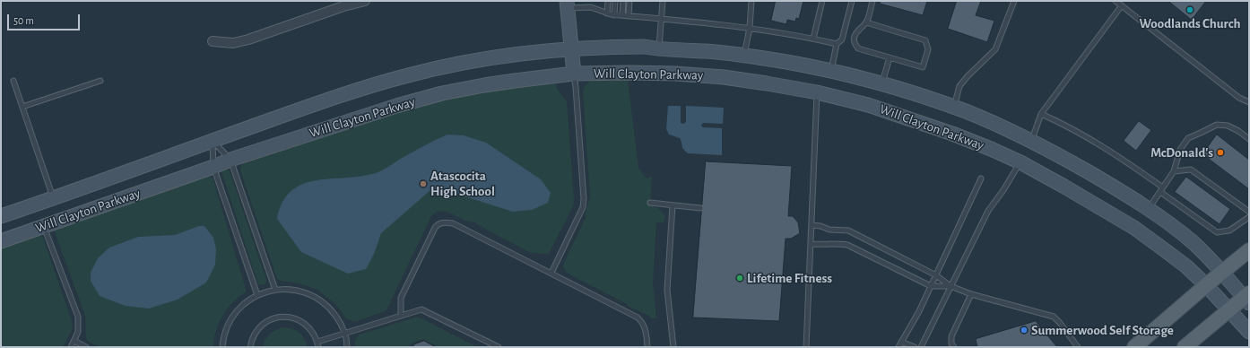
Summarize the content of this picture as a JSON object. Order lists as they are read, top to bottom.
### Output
{
  "streets": {
    "main road": ["Will Clayton Parkway"]
  },
  "places": [
    "Woodlands Church",
    "McDonald's",
    "Atascocita High School",
    "Lifetime Fitness",
    "Summerwood Self Storage"
  ],
  "scale_bar": "50 m"
}
